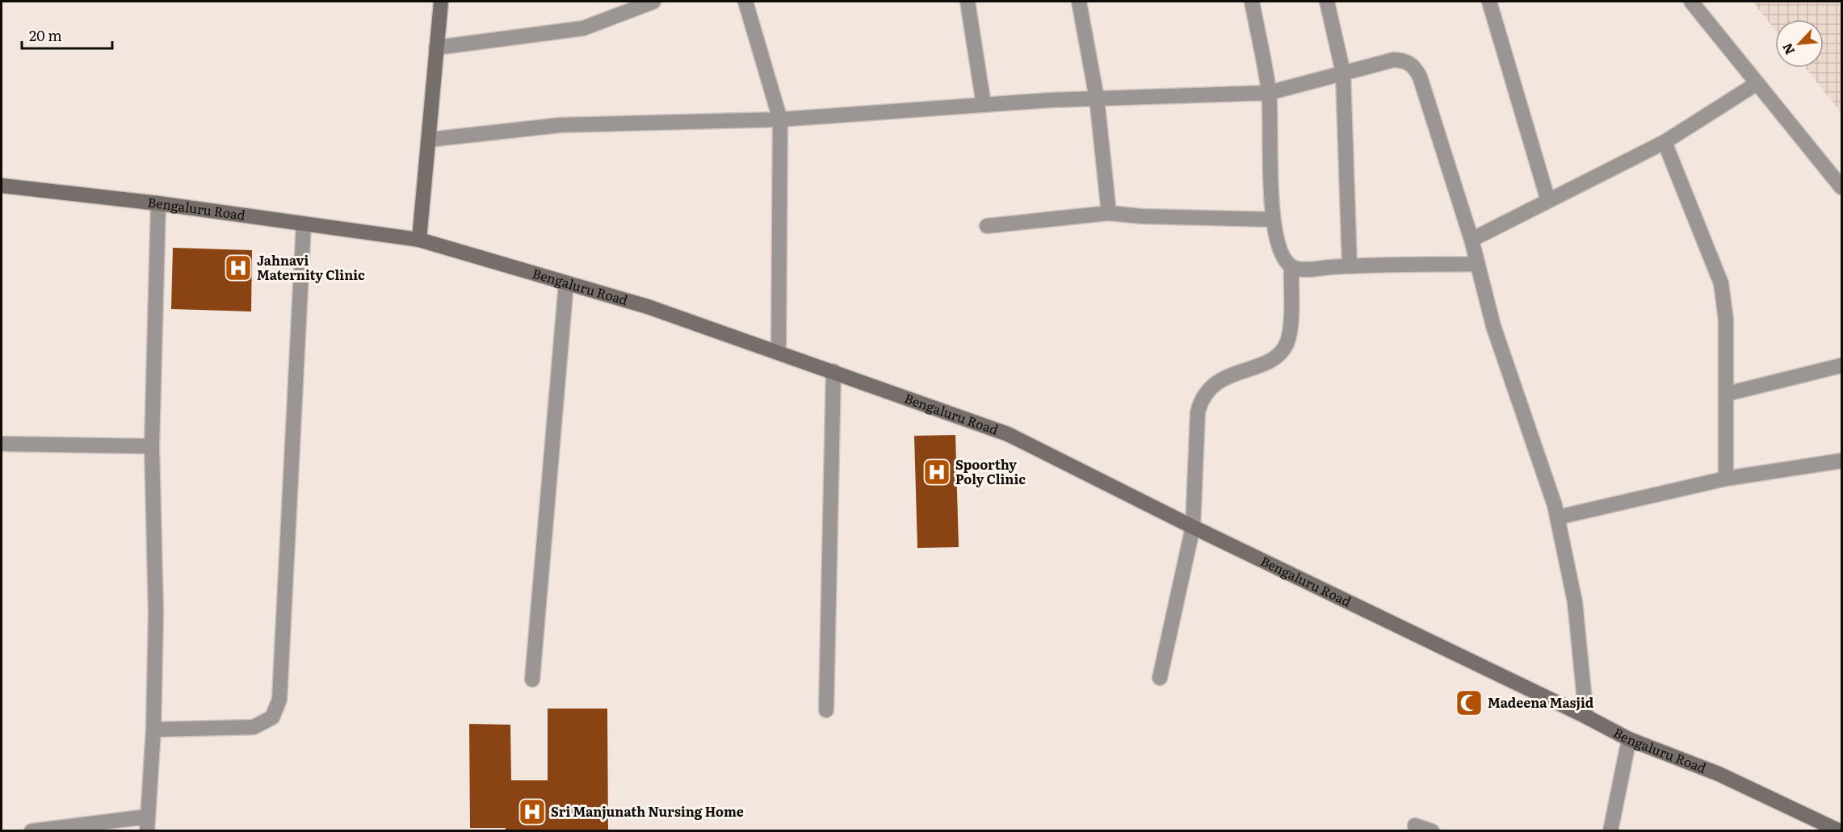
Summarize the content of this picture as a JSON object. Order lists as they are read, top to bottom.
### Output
{
  "streets": {
    "street": ["Bengaluru Road"]
  },
  "places": {
    "hospital": ["Jahnavi Maternity Clinic", "Spoorthy Poly Clinic", "Sri Manjunath Nursing Home"],
    "mosque": ["Madeena Masjid"]
  },
  "scale_bar": "20 m",
  "north": "bottom left"
}
